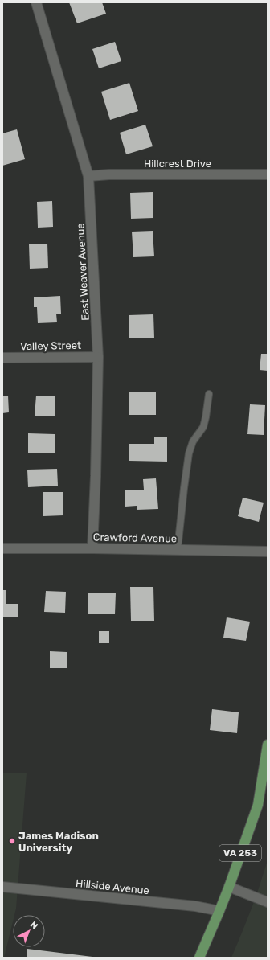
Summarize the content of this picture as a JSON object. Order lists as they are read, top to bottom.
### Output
{
  "streets": {
    "main road": ["VA 253"],
    "street": [
      "Hillcrest Drive",
      "East Weaver Avenue",
      "Valley Street",
      "Crawford Avenue",
      "Hillside Avenue"
    ]
  },
  "crossings": [
    ["Hillcrest Drive", "East Weaver Avenue"],
    ["East Weaver Avenue", "Valley Street"],
    ["East Weaver Avenue", "Crawford Avenue"],
    ["VA 253", "Hillside Avenue"]
  ],
  "places": ["James Madison University"],
  "north": "top right"
}
